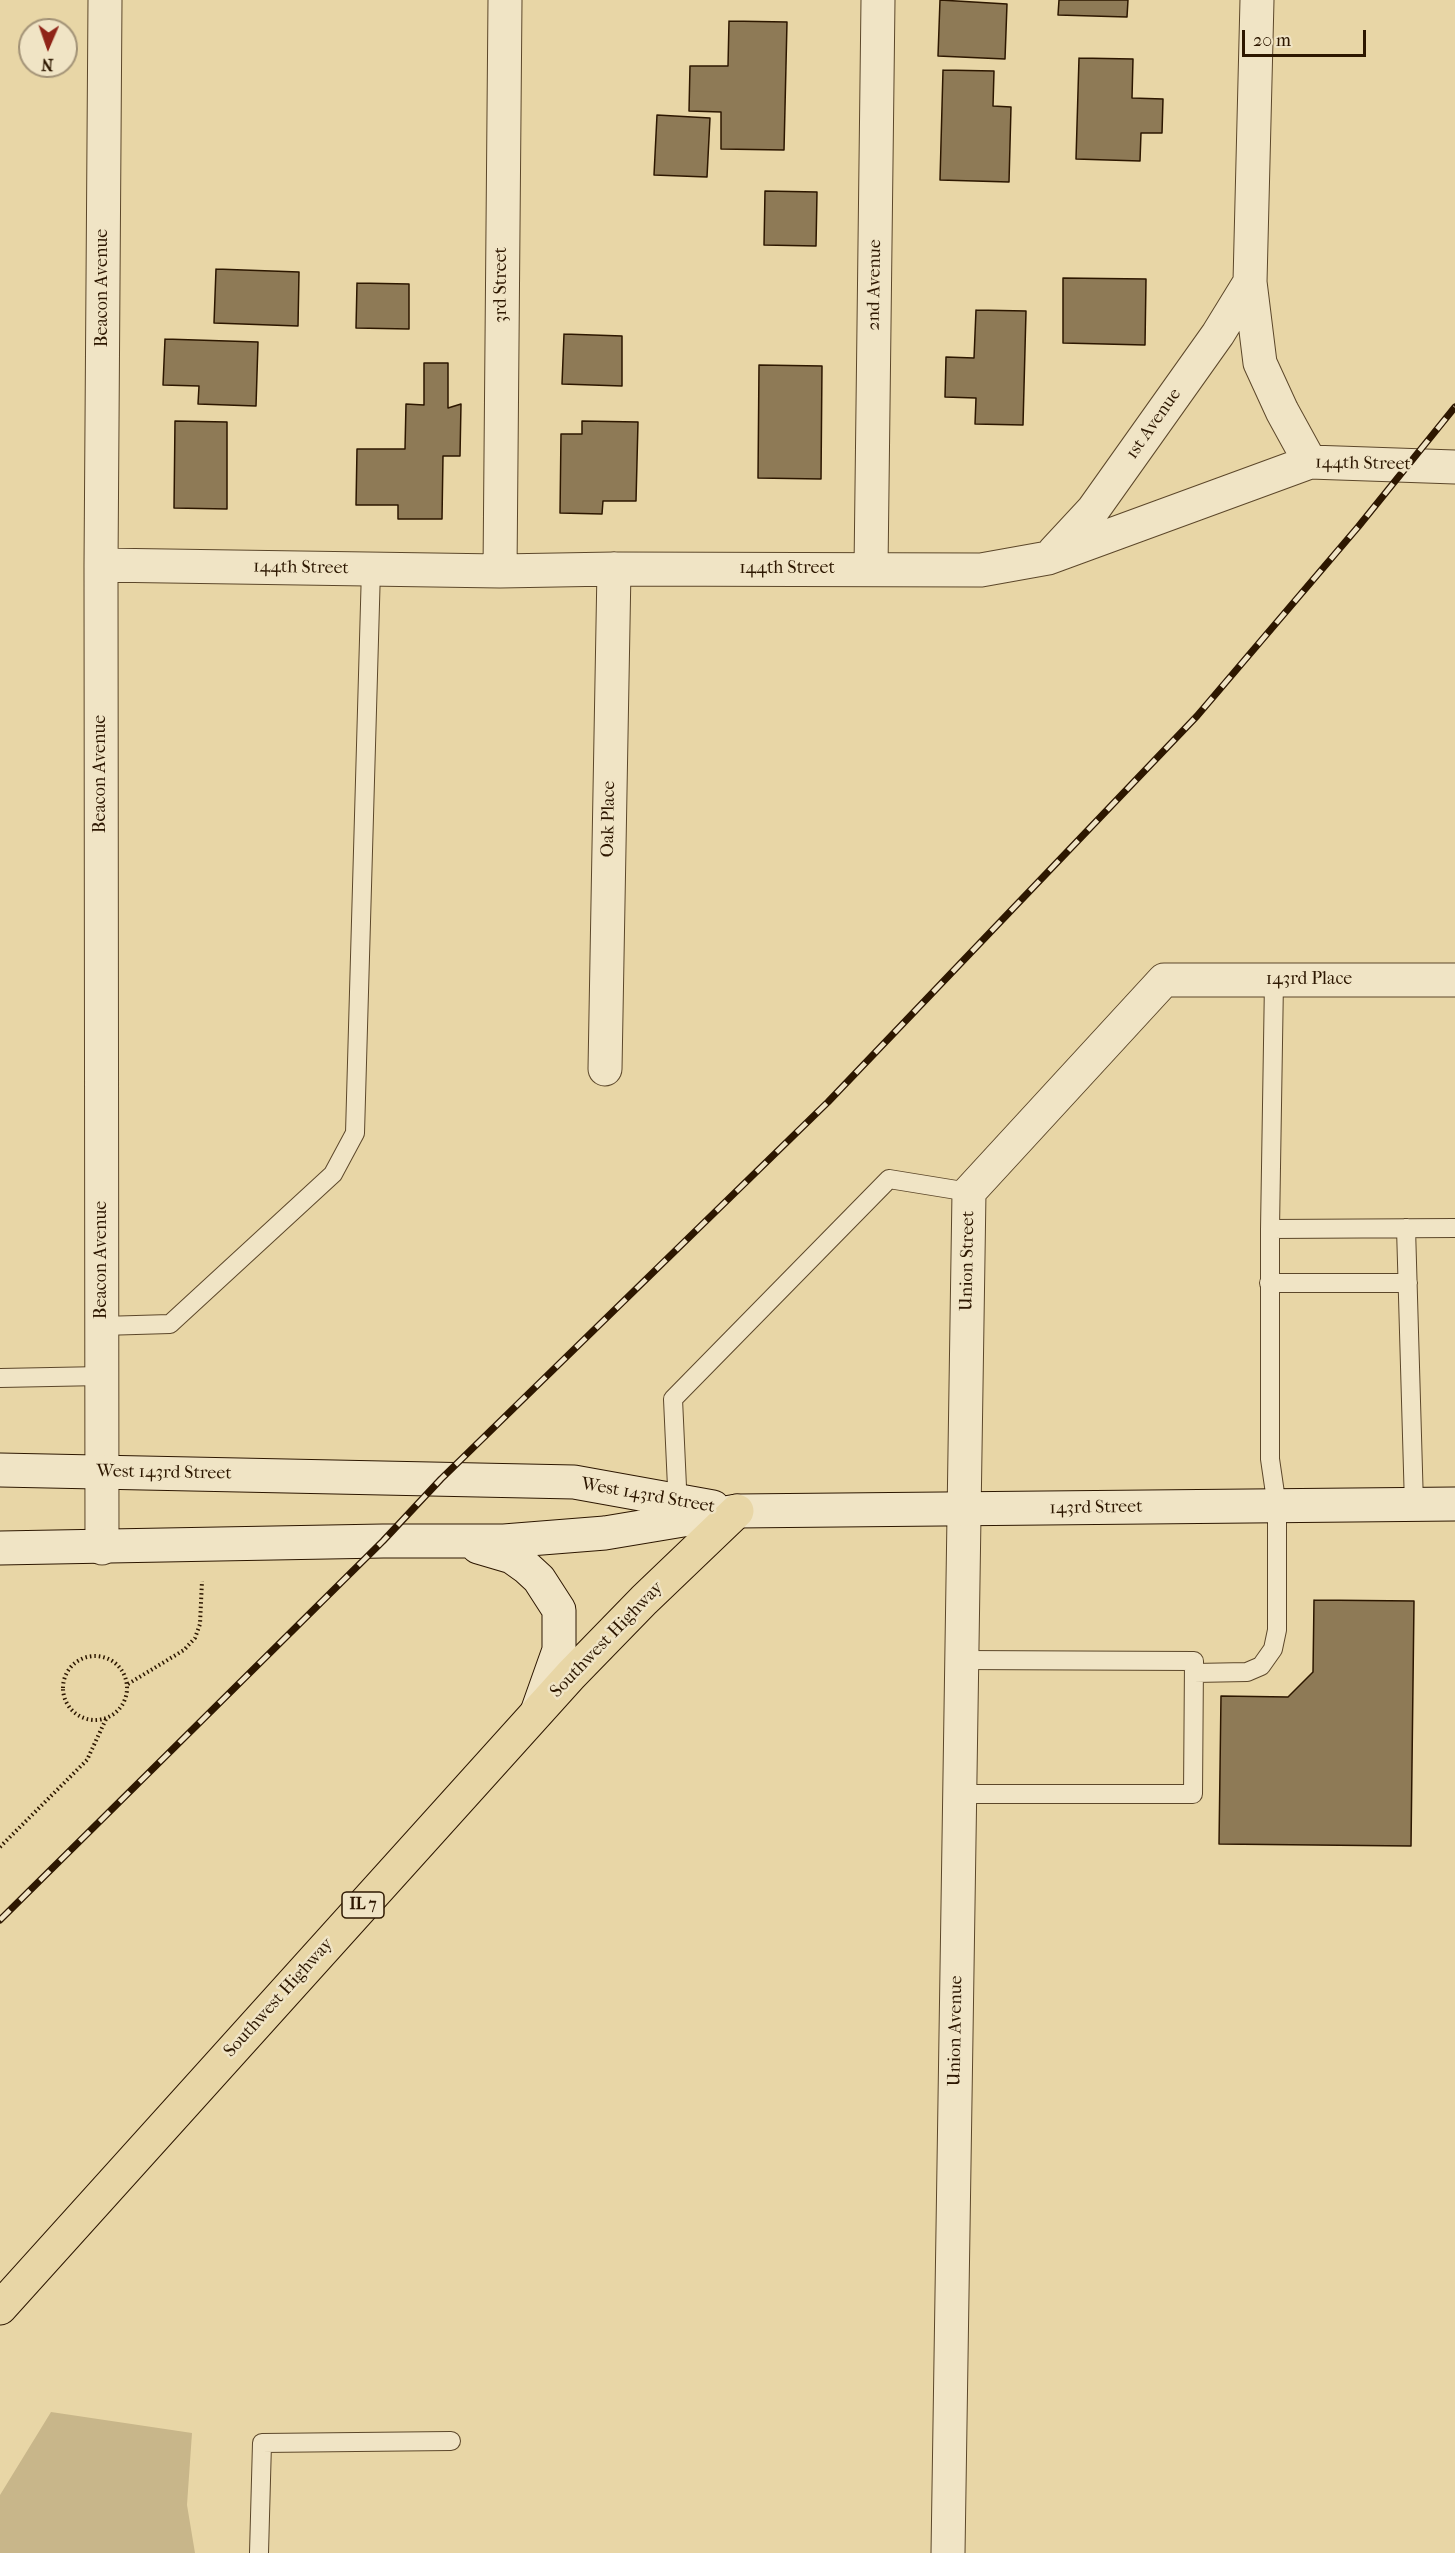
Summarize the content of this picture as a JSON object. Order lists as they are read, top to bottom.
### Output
{
  "streets": {
    "main road": ["Southwest Highway", "IL 7"],
    "street": [
      "3rd Street",
      "2nd Avenue",
      "Beacon Avenue",
      "1st Avenue",
      "144th Street",
      "Oak Place",
      "143rd Place",
      "Union Street",
      "West 143rd Street",
      "143rd Street",
      "Union Avenue"
    ]
  },
  "crossings": [
    ["3rd Street", "144th Street"],
    ["2nd Avenue", "144th Street"],
    ["Beacon Avenue", "144th Street"],
    ["Beacon Avenue", "West 143rd Street"],
    ["1st Avenue", "144th Street"],
    ["144th Street", "Oak Place"],
    ["143rd Place", "Union Street"],
    ["Union Street", "143rd Street"],
    ["Union Street", "Union Avenue"],
    ["West 143rd Street", "143rd Street"],
    ["West 143rd Street", "Southwest Highway"],
    ["143rd Street", "Southwest Highway"],
    ["143rd Street", "Union Avenue"]
  ],
  "scale_bar": "20 m",
  "north": "bottom"
}
